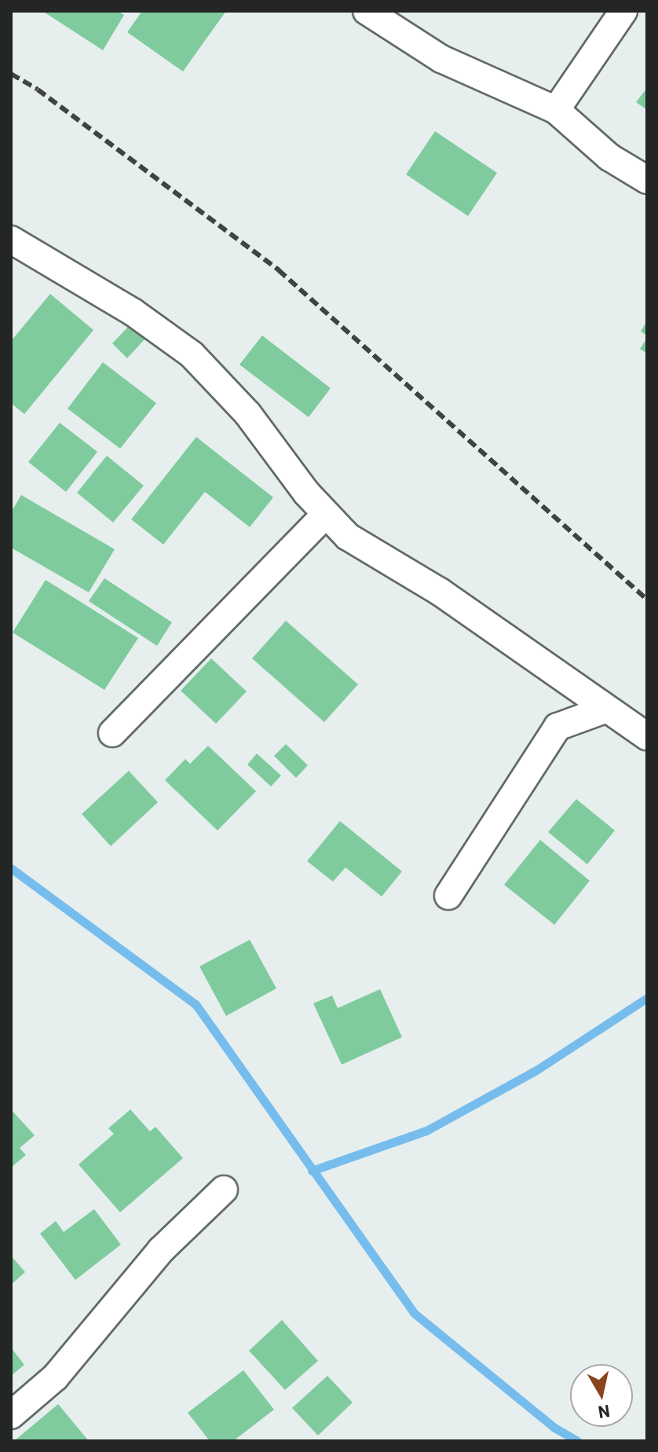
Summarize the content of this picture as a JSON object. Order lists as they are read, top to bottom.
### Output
{
  "north": "bottom"
}
